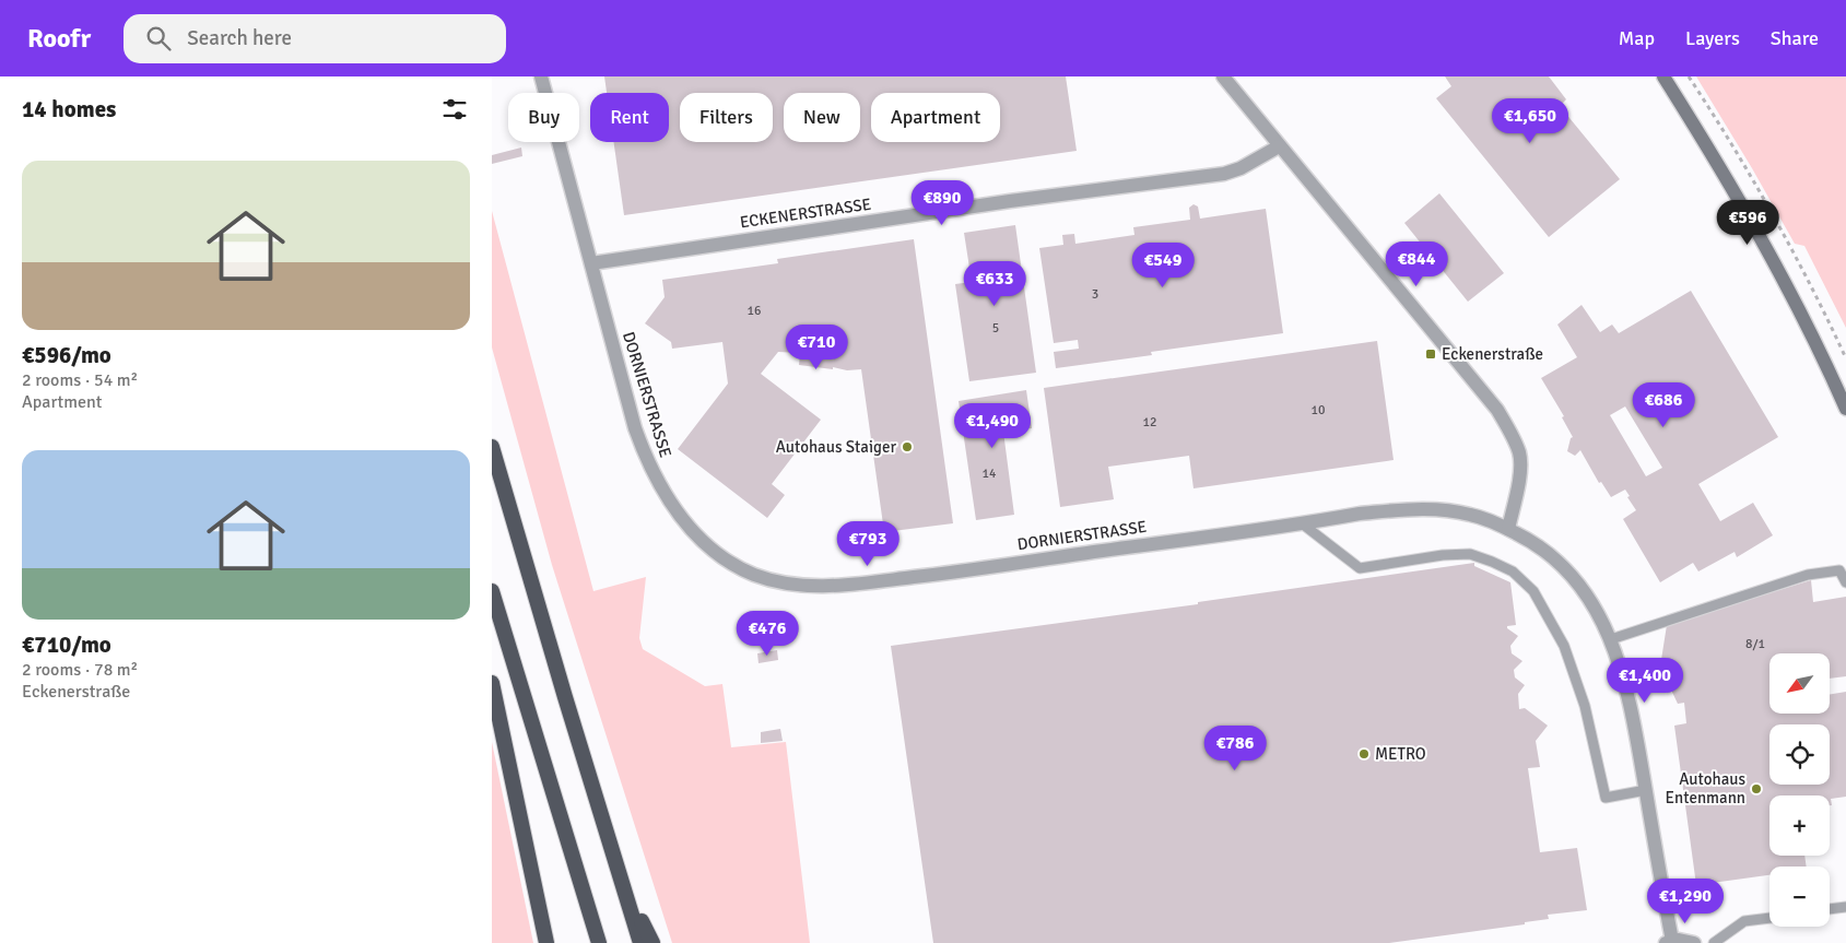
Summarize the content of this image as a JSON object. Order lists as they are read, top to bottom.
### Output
{
  "streets": {
    "street": ["ECKENERSTRASSE", "DORNIERSTRASSE"]
  },
  "crossings": [
    ["ECKENERSTRASSE", "DORNIERSTRASSE"]
  ],
  "places": {
    "transit": ["Eckenerstraße"],
    "other": ["Autohaus Staiger", "METRO", "Autohaus Entenmann"]
  },
  "house_numbers": [
    "3",
    "16",
    "5",
    "10",
    "12",
    "14",
    "8/1"
  ],
  "north": "bottom left",
  "page": {
    "header": "Roofr",
    "search": "Search here",
    "nav": ["Map", "Layers", "Share"],
    "heading": "14 homes",
    "chip": [
      "Buy",
      "Rent",
      "Filters",
      "New",
      "Apartment"
    ],
    "price": [
      "€1,650",
      "€890",
      "€596",
      "€844",
      "€549",
      "€633",
      "€710",
      "€686",
      "€1,490",
      "€793",
      "€476",
      "€1,400",
      "€786",
      "€1,290"
    ],
    "list": [
      {
        "name": "€596/mo",
        "note": "2 rooms · 54 m² · Apartment"
      },
      {
        "name": "€710/mo",
        "note": "2 rooms · 78 m² · Eckenerstraße"
      }
    ],
    "map_buttons": ["+", "−"]
  }
}
